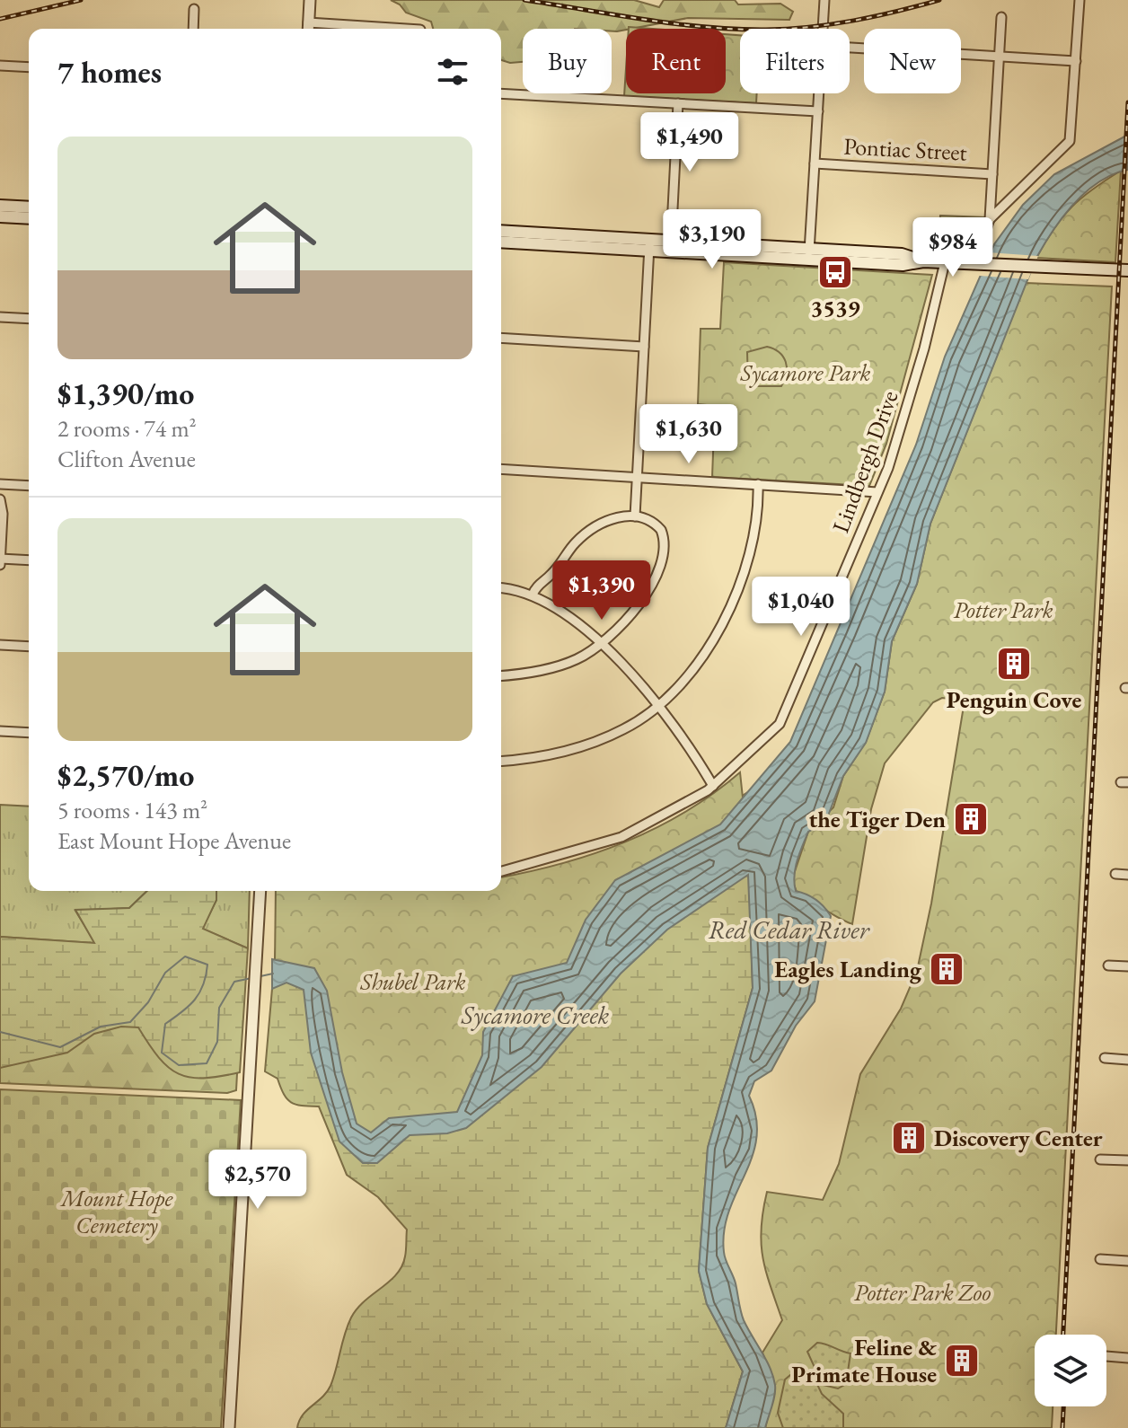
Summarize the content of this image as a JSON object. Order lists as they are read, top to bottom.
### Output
{
  "streets": {
    "street": ["Pontiac Street", "Lindbergh Drive"]
  },
  "water": ["Red Cedar River", "Sycamore Creek"],
  "parks": [
    "Sycamore Park",
    "Potter Park",
    "Shubel Park",
    "Mount Hope Cemetery",
    "Potter Park Zoo"
  ],
  "places": {
    "bus stop": ["3539"],
    "building": [
      "Penguin Cove",
      "the Tiger Den",
      "Eagles Landing",
      "Discovery Center",
      "Feline & Primate House"
    ]
  },
  "page": {
    "chip": [
      "Buy",
      "Rent",
      "Filters",
      "New"
    ],
    "heading": "7 homes",
    "price": [
      "$1,490",
      "$3,190",
      "$984",
      "$1,630",
      "$1,390",
      "$1,040",
      "$2,570"
    ],
    "list": [
      {
        "name": "$1,390/mo",
        "note": "2 rooms · 74 m² · Clifton Avenue"
      },
      {
        "name": "$2,570/mo",
        "note": "5 rooms · 143 m² · East Mount Hope Avenue"
      }
    ]
  }
}
